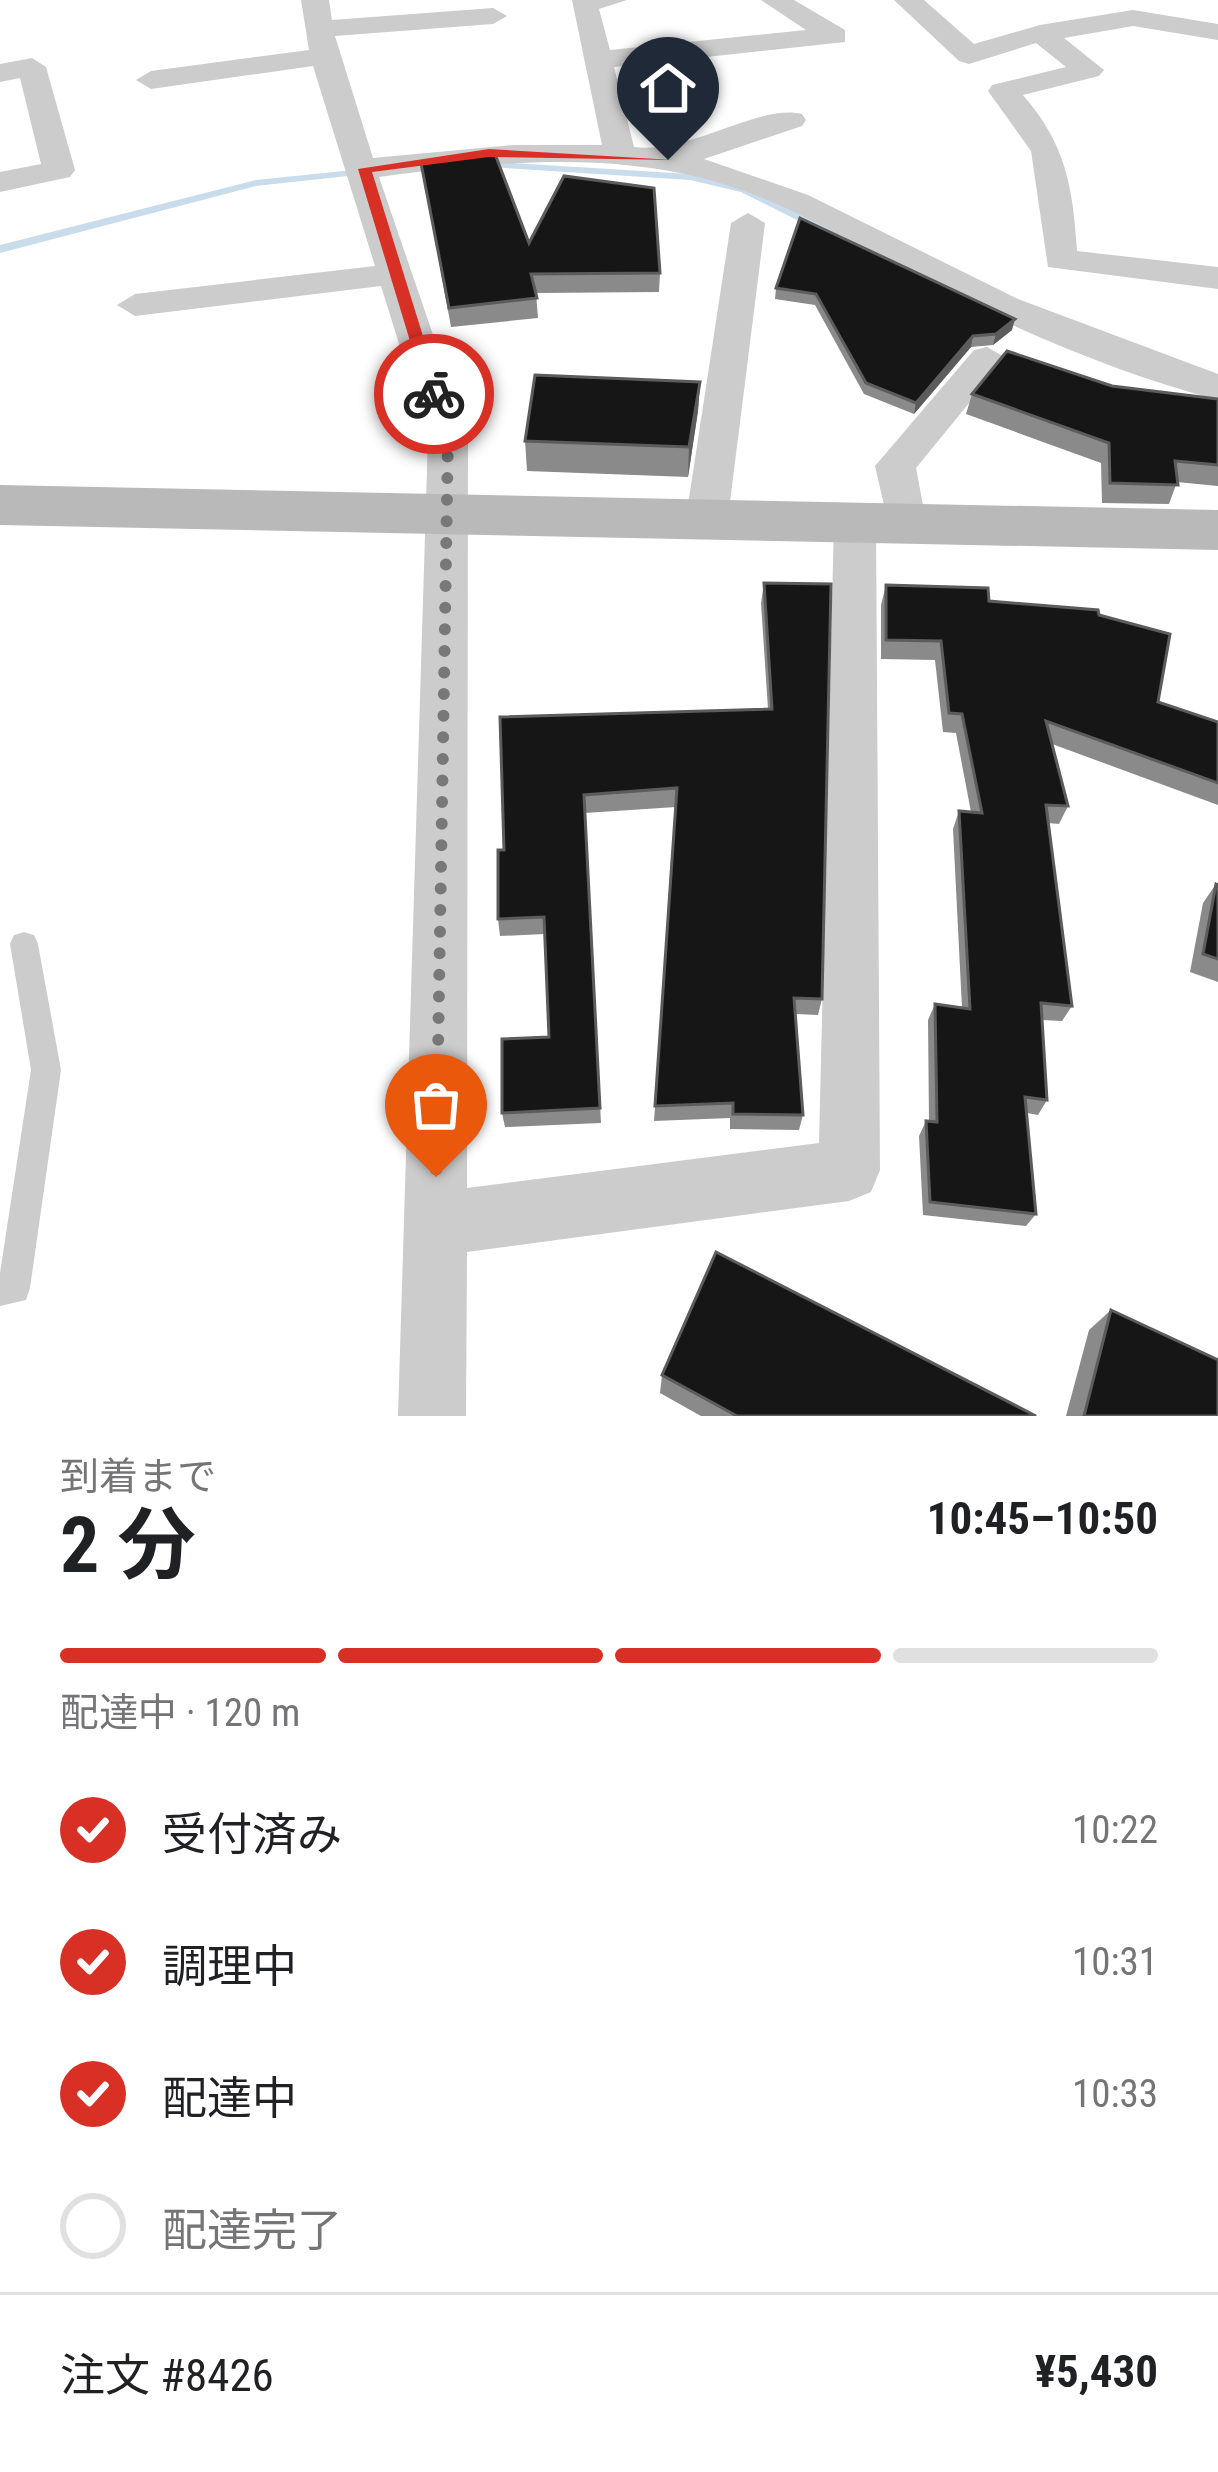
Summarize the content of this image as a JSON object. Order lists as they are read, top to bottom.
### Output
{
  "page": {
    "heading": ["2 分", "到着まで", "10:45–10:50"],
    "panel": ["注文 #8426", "¥5,430"],
    "bar": "配達中 · 120 m",
    "list": [
      ["受付済み", "10:22"],
      ["調理中", "10:31"],
      ["配達中", "10:33"],
      "配達完了"
    ]
  }
}
